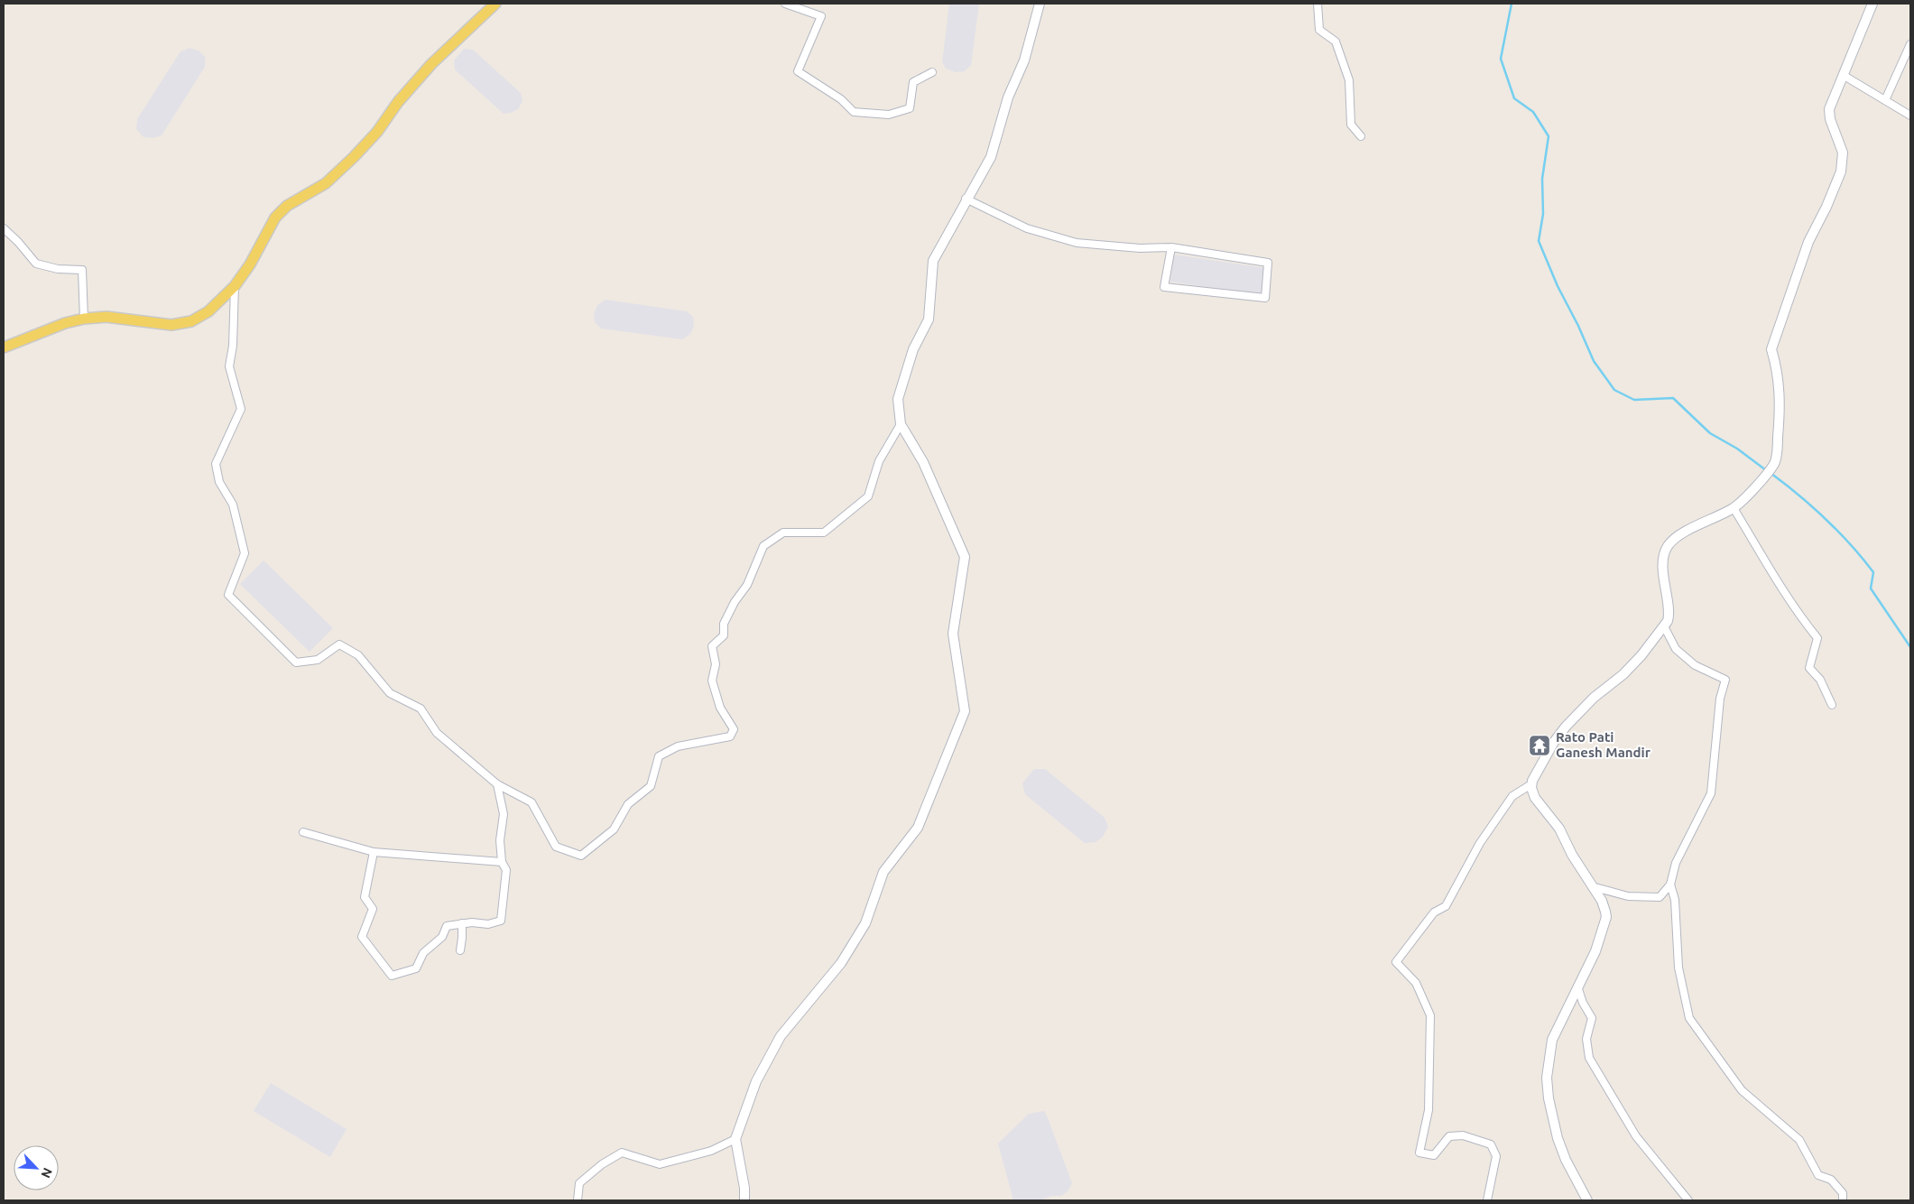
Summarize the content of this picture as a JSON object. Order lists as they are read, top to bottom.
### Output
{
  "places": {
    "temple": ["Rato Pati Ganesh Mandir"]
  },
  "north": "bottom right"
}
